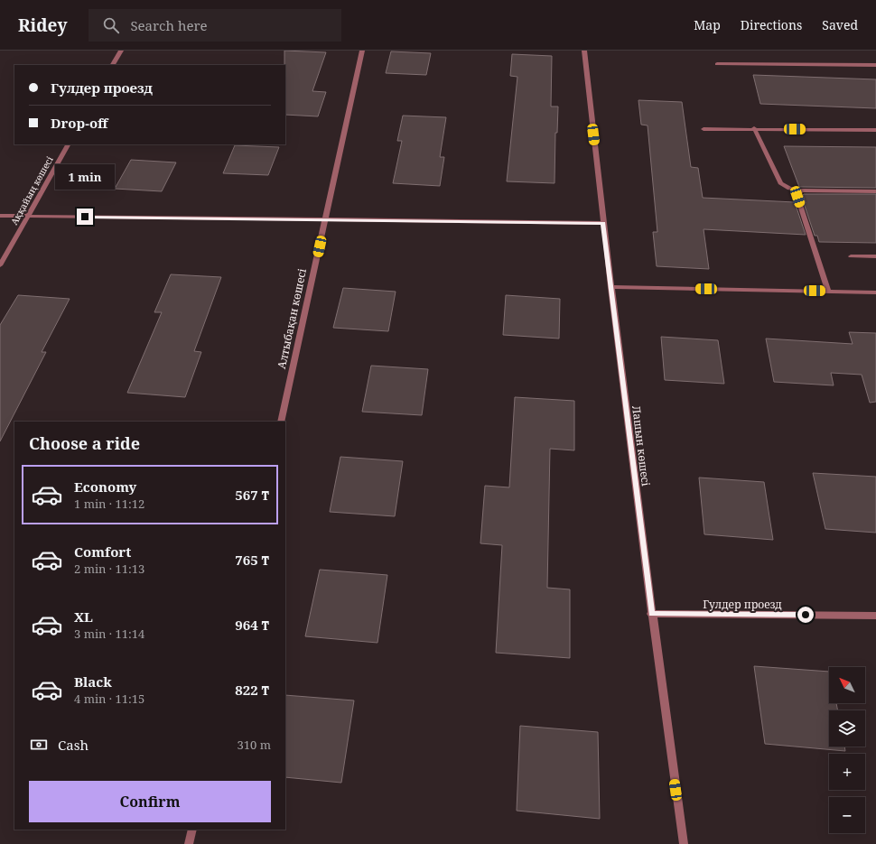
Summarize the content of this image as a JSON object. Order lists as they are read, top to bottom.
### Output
{
  "streets": {
    "street": [
      "Аққайың көшесі",
      "Алтыбақан көшесі",
      "Лашын көшесі",
      "Гулдер проезд"
    ]
  },
  "crossings": [
    ["Лашын көшесі", "Гулдер проезд"]
  ],
  "north": "top left",
  "page": {
    "header": "Ridey",
    "search": "Search here",
    "nav": ["Map", "Directions", "Saved"],
    "banner": ["Гулдер проезд", "Drop-off"],
    "bubble": "1 min",
    "heading": "Choose a ride",
    "list": [
      {
        "name": "Economy",
        "note": "1 min · 11:12",
        "value": "567 ₸"
      },
      {
        "name": "Comfort",
        "note": "2 min · 11:13",
        "value": "765 ₸"
      },
      {
        "name": "XL",
        "note": "3 min · 11:14",
        "value": "964 ₸"
      },
      {
        "name": "Black",
        "note": "4 min · 11:15",
        "value": "822 ₸"
      }
    ],
    "map_buttons": ["+", "−"],
    "pay": ["Cash", "310 m"],
    "buttons": "Confirm"
  }
}
